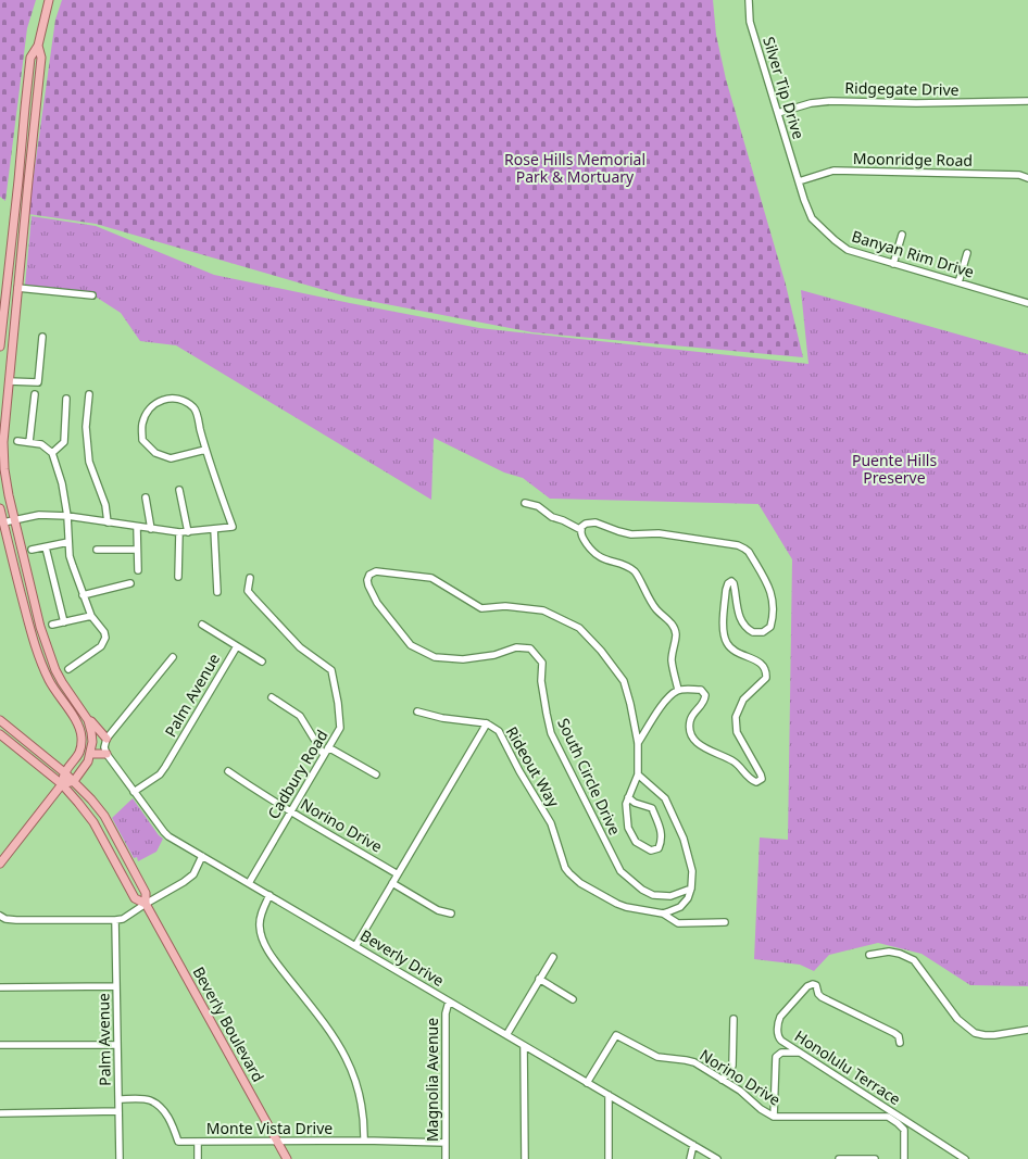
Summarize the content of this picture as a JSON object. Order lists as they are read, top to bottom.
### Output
{
  "streets": {
    "main road": ["Beverly Boulevard"],
    "street": [
      "Silver Tip Drive",
      "Ridgegate Drive",
      "Moonridge Road",
      "Banyan Rim Drive",
      "Palm Avenue",
      "Rideout Way",
      "Cadbury Road",
      "South Circle Drive",
      "Norino Drive",
      "Beverly Drive",
      "Honolulu Terrace",
      "Magnolia Avenue",
      "Monte Vista Drive"
    ]
  },
  "crossings": [
    ["Silver Tip Drive", "Ridgegate Drive"],
    ["Silver Tip Drive", "Moonridge Road"],
    ["Silver Tip Drive", "Banyan Rim Drive"],
    ["Moonridge Road", "Banyan Rim Drive"],
    ["Palm Avenue", "Beverly Drive"],
    ["Palm Avenue", "Monte Vista Drive"],
    ["Rideout Way", "Norino Drive"],
    ["Rideout Way", "Beverly Drive"],
    ["Cadbury Road", "Norino Drive"],
    ["Cadbury Road", "Beverly Drive"],
    ["Norino Drive", "Beverly Drive"],
    ["Beverly Drive", "Magnolia Avenue"],
    ["Beverly Boulevard", "Monte Vista Drive"],
    ["Magnolia Avenue", "Monte Vista Drive"]
  ],
  "parks": ["Rose Hills Memorial Park & Mortuary", "Puente Hills Preserve"]
}
